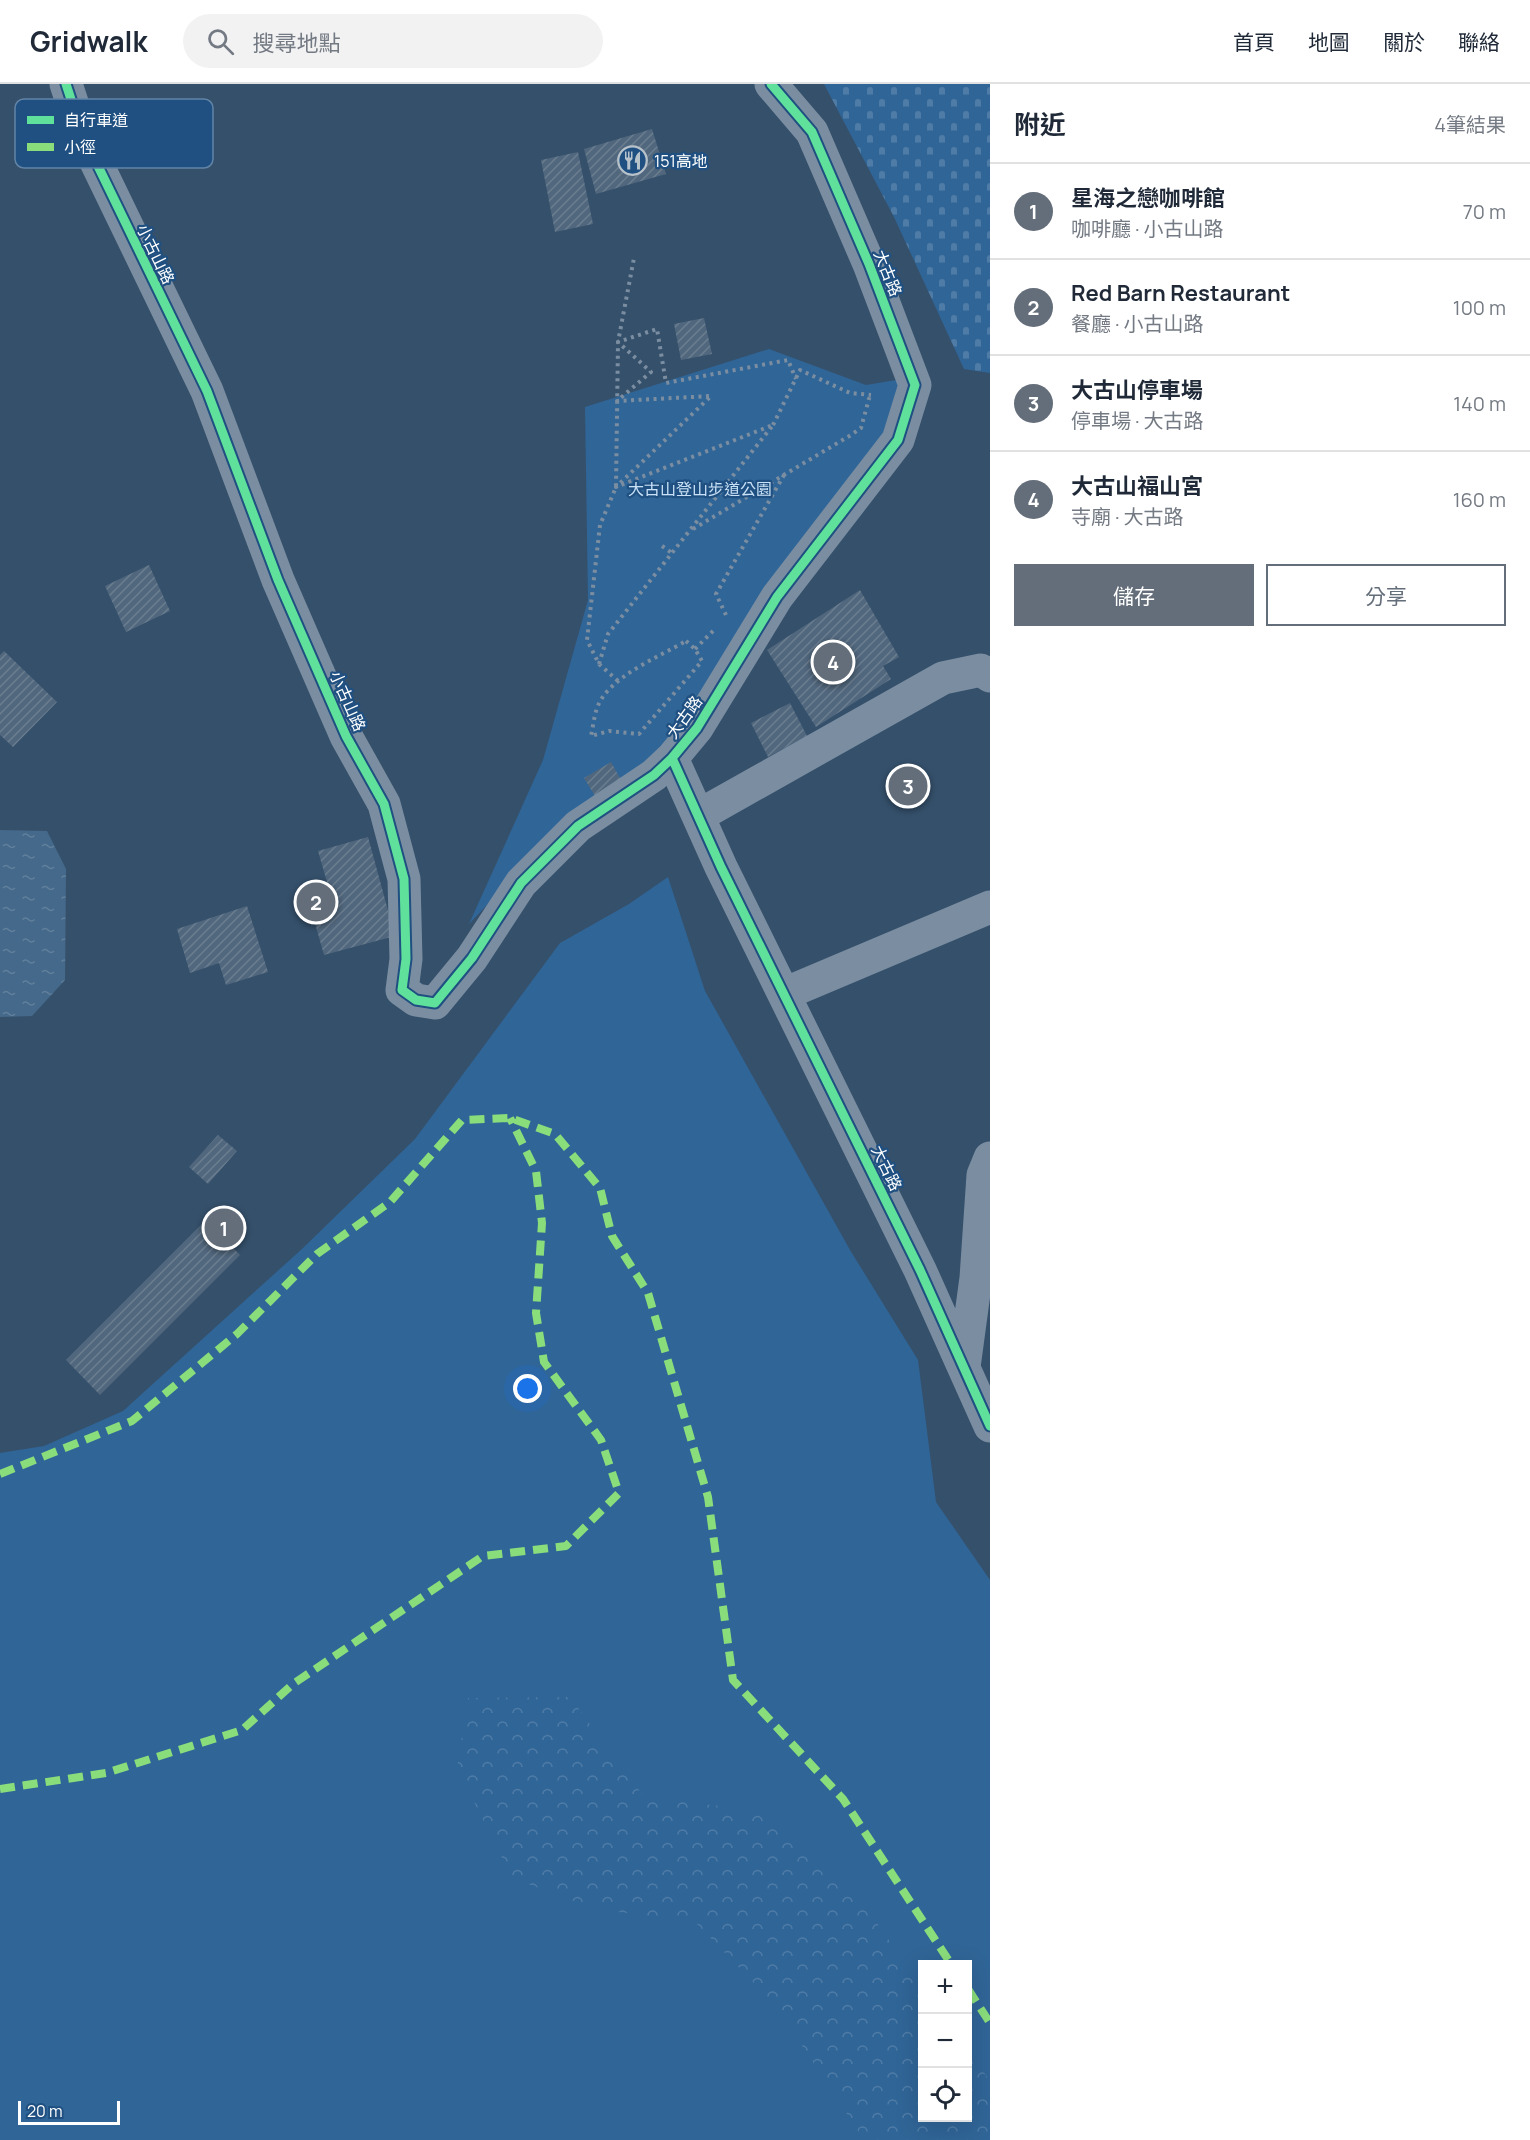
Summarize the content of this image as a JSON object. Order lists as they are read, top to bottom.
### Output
{
  "streets": {
    "street": ["小古山路", "大古路"]
  },
  "crossings": [
    ["小古山路", "大古路"]
  ],
  "parks": ["大古山登山步道公園"],
  "places": {
    "restaurant": ["151高地"]
  },
  "legend": ["自行車道", "小徑"],
  "scale_bar": "20 m",
  "page": {
    "header": "Gridwalk",
    "search": "搜尋地點",
    "nav": [
      "首頁",
      "地圖",
      "關於",
      "聯絡"
    ],
    "heading": ["附近", "4筆結果"],
    "list": [
      {
        "mark": "1",
        "name": "星海之戀咖啡館",
        "note": "咖啡廳 · 小古山路",
        "value": "70 m"
      },
      {
        "mark": "2",
        "name": "Red Barn Restaurant",
        "note": "餐廳 · 小古山路",
        "value": "100 m"
      },
      {
        "mark": "3",
        "name": "大古山停車場",
        "note": "停車場 · 大古路",
        "value": "140 m"
      },
      {
        "mark": "4",
        "name": "大古山福山宮",
        "note": "寺廟 · 大古路",
        "value": "160 m"
      }
    ],
    "buttons": ["儲存", "分享"],
    "pins": [
      "4",
      "3",
      "2",
      "1"
    ],
    "map_buttons": ["+", "−"],
    "scale": "20 m"
  }
}
